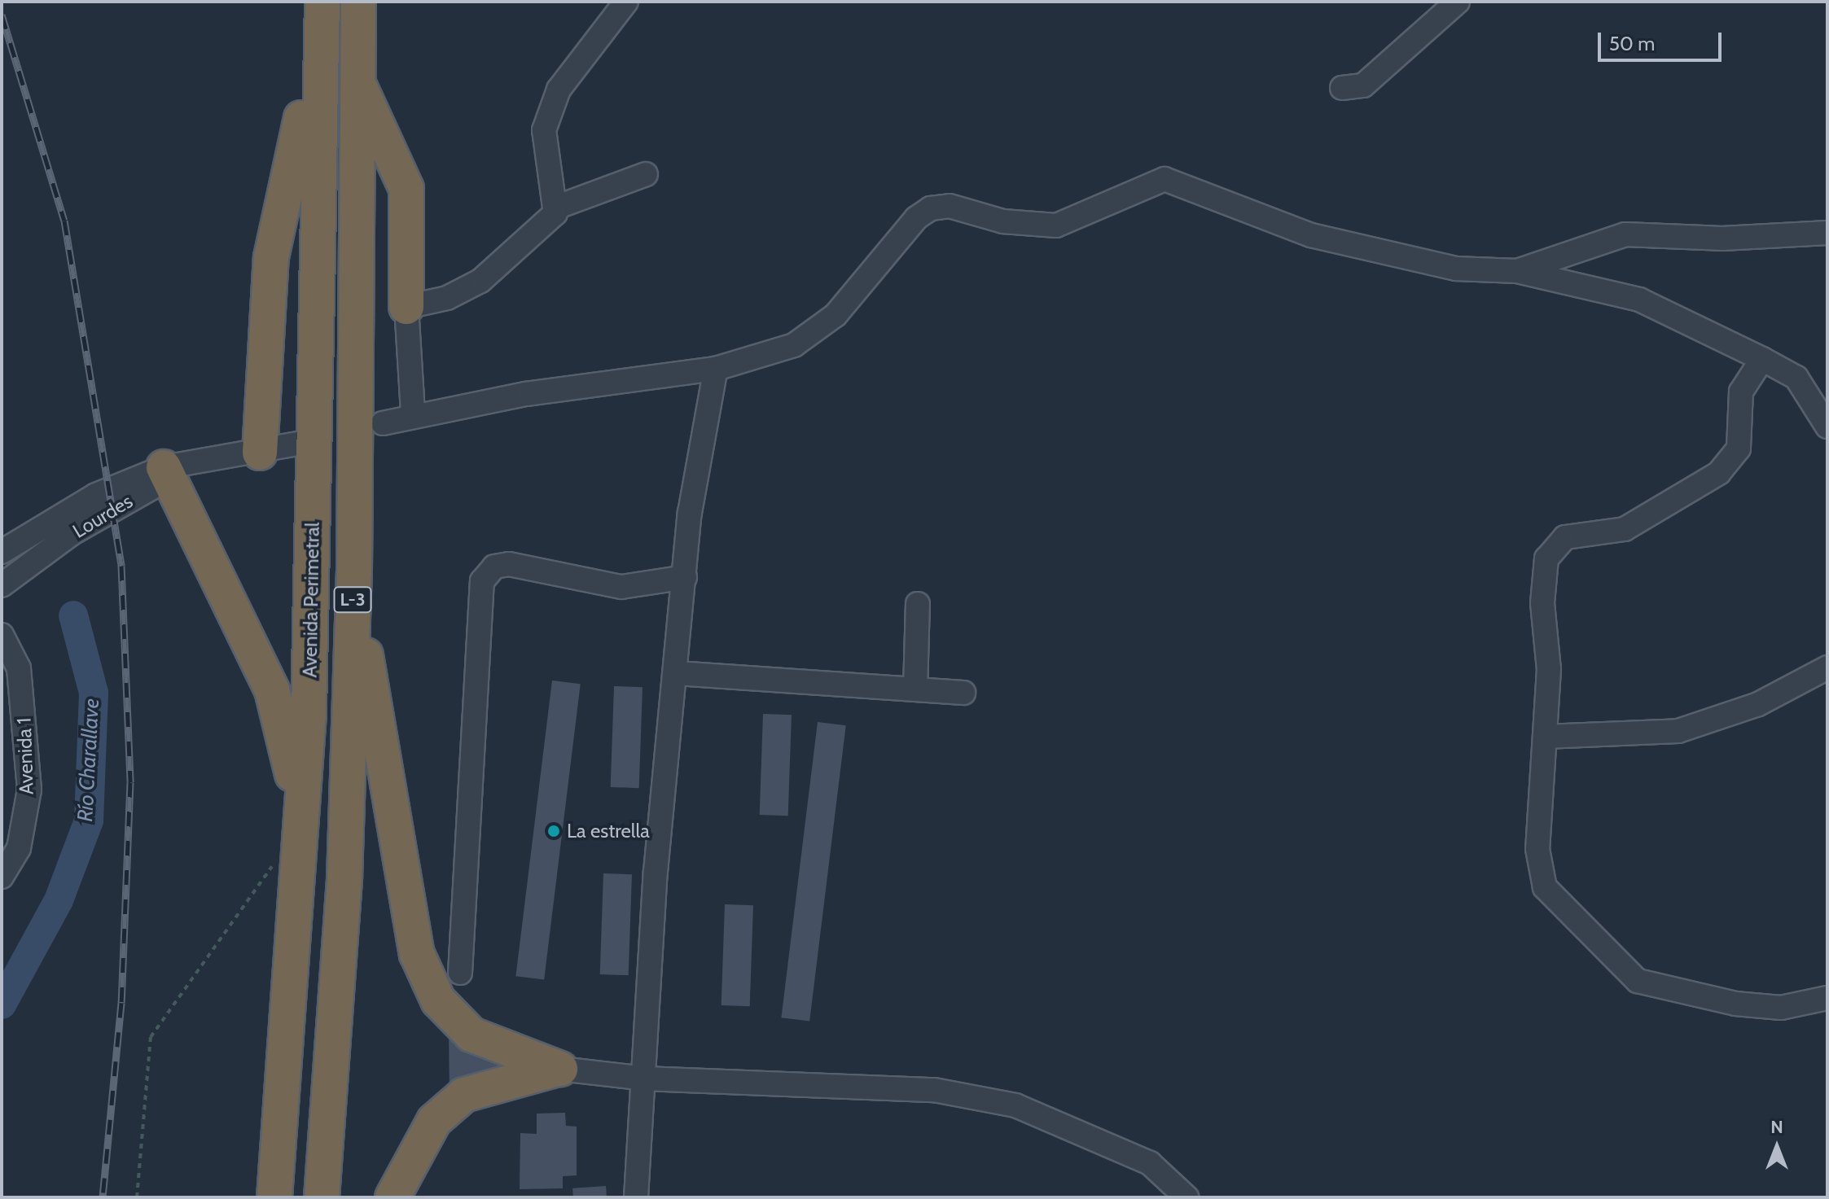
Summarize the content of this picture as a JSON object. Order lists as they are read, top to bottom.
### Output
{
  "streets": {
    "highway": ["Avenida Perimetral", "L-3"],
    "street": ["Lourdes", "Avenida 1"]
  },
  "water": ["Río Charallave"],
  "places": ["La estrella"],
  "scale_bar": "50 m",
  "north": "top"
}
